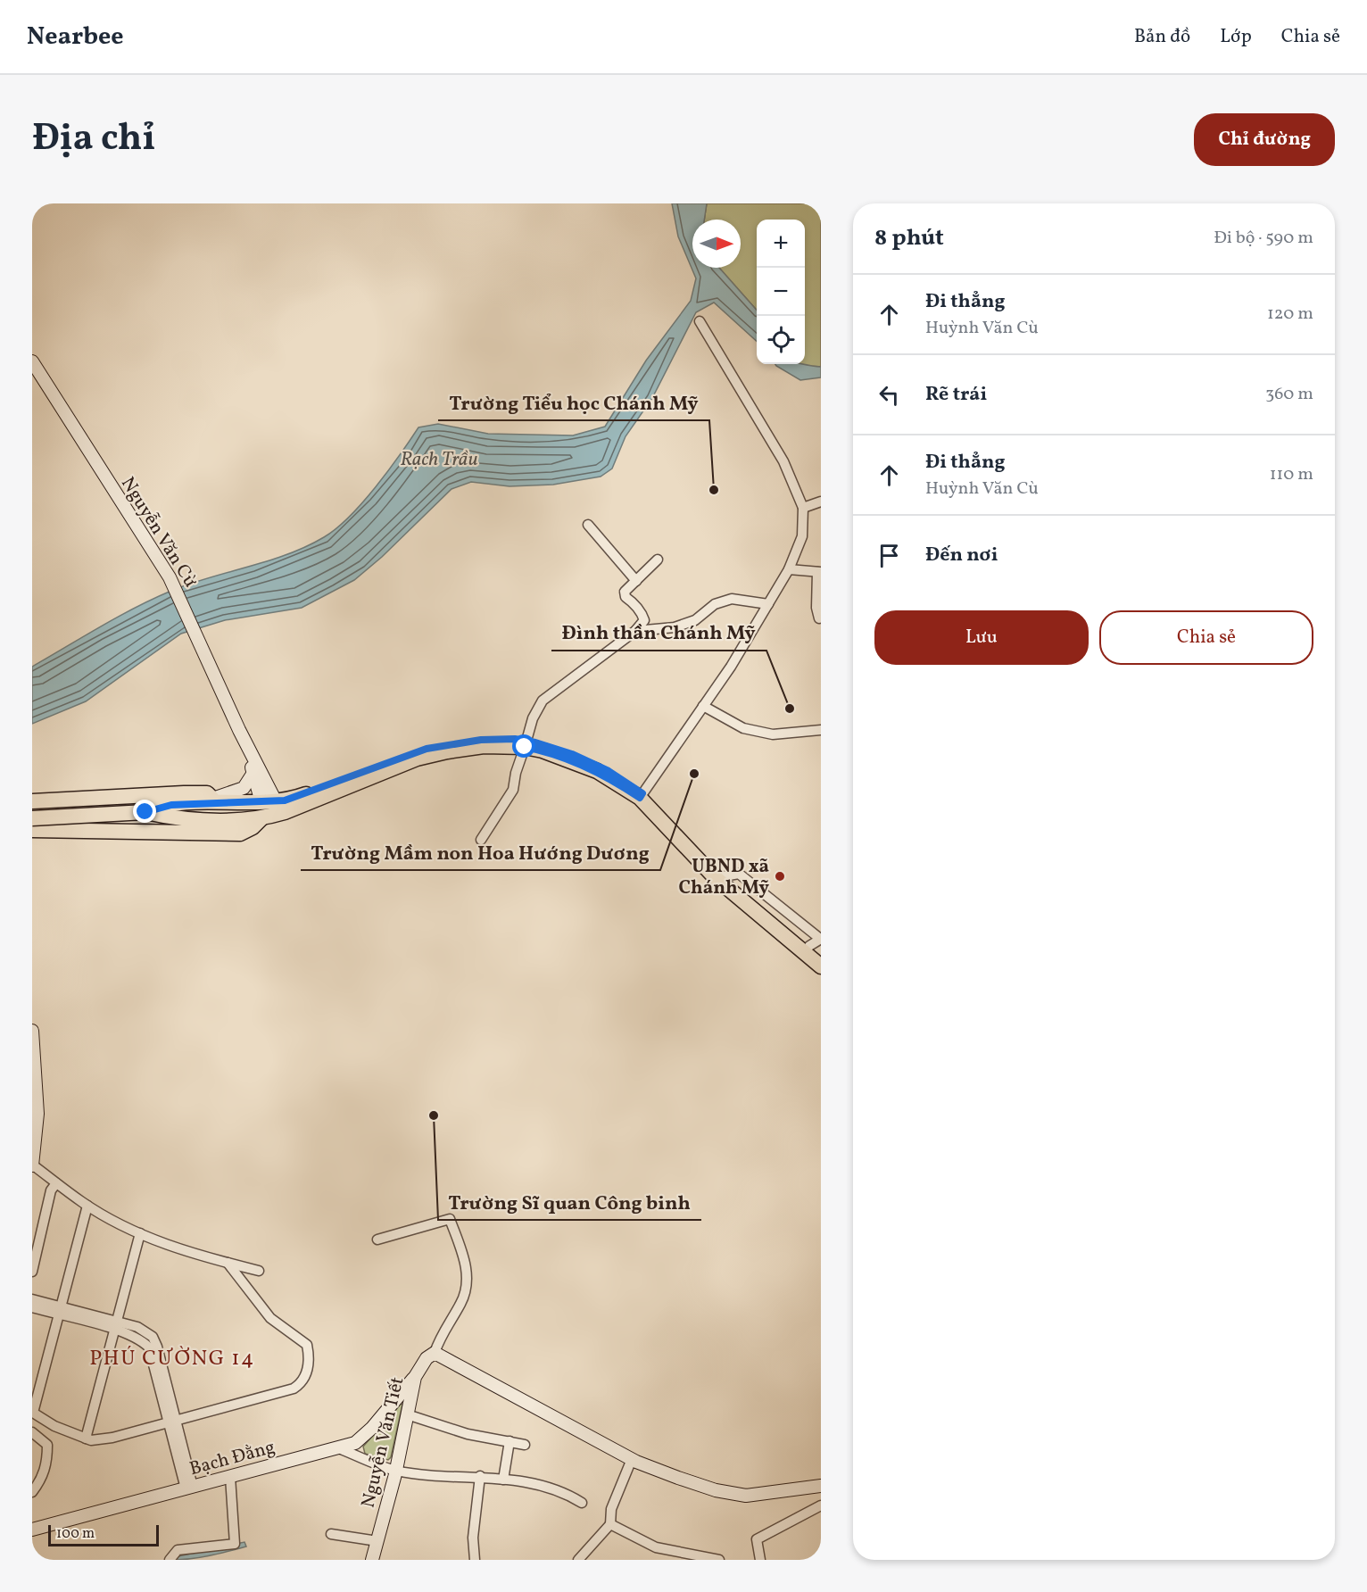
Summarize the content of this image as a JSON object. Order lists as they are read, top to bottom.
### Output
{
  "streets": {
    "street": ["Nguyễn Văn Cừ", "Nguyễn Văn Tiết", "Bạch Đằng"]
  },
  "crossings": [
    ["Nguyễn Văn Tiết", "Bạch Đằng"]
  ],
  "districts": ["PHÚ CƯỜNG 14"],
  "water": ["Rạch Trầu"],
  "places": [
    "Trường Tiểu học Chánh Mỹ",
    "Đình thần Chánh Mỹ",
    "Trường Mầm non Hoa Hướng Dương",
    "UBND xã Chánh Mỹ",
    "Trường Sĩ quan Công binh"
  ],
  "scale_bar": "100 m",
  "north": "right",
  "page": {
    "header": "Nearbee",
    "nav": ["Bản đồ", "Lớp", "Chia sẻ"],
    "title": "Địa chỉ",
    "buttons": [
      "Chỉ đường",
      ["Lưu", "Chia sẻ"]
    ],
    "heading": ["8 phút", "Đi bộ · 590 m"],
    "map_buttons": ["+", "−"],
    "list": [
      ["Đi thẳng", "Huỳnh Văn Cù", "120 m"],
      ["Rẽ trái", "360 m"],
      ["Đi thẳng", "Huỳnh Văn Cù", "110 m"],
      "Đến nơi"
    ],
    "scale": "100 m"
  }
}
